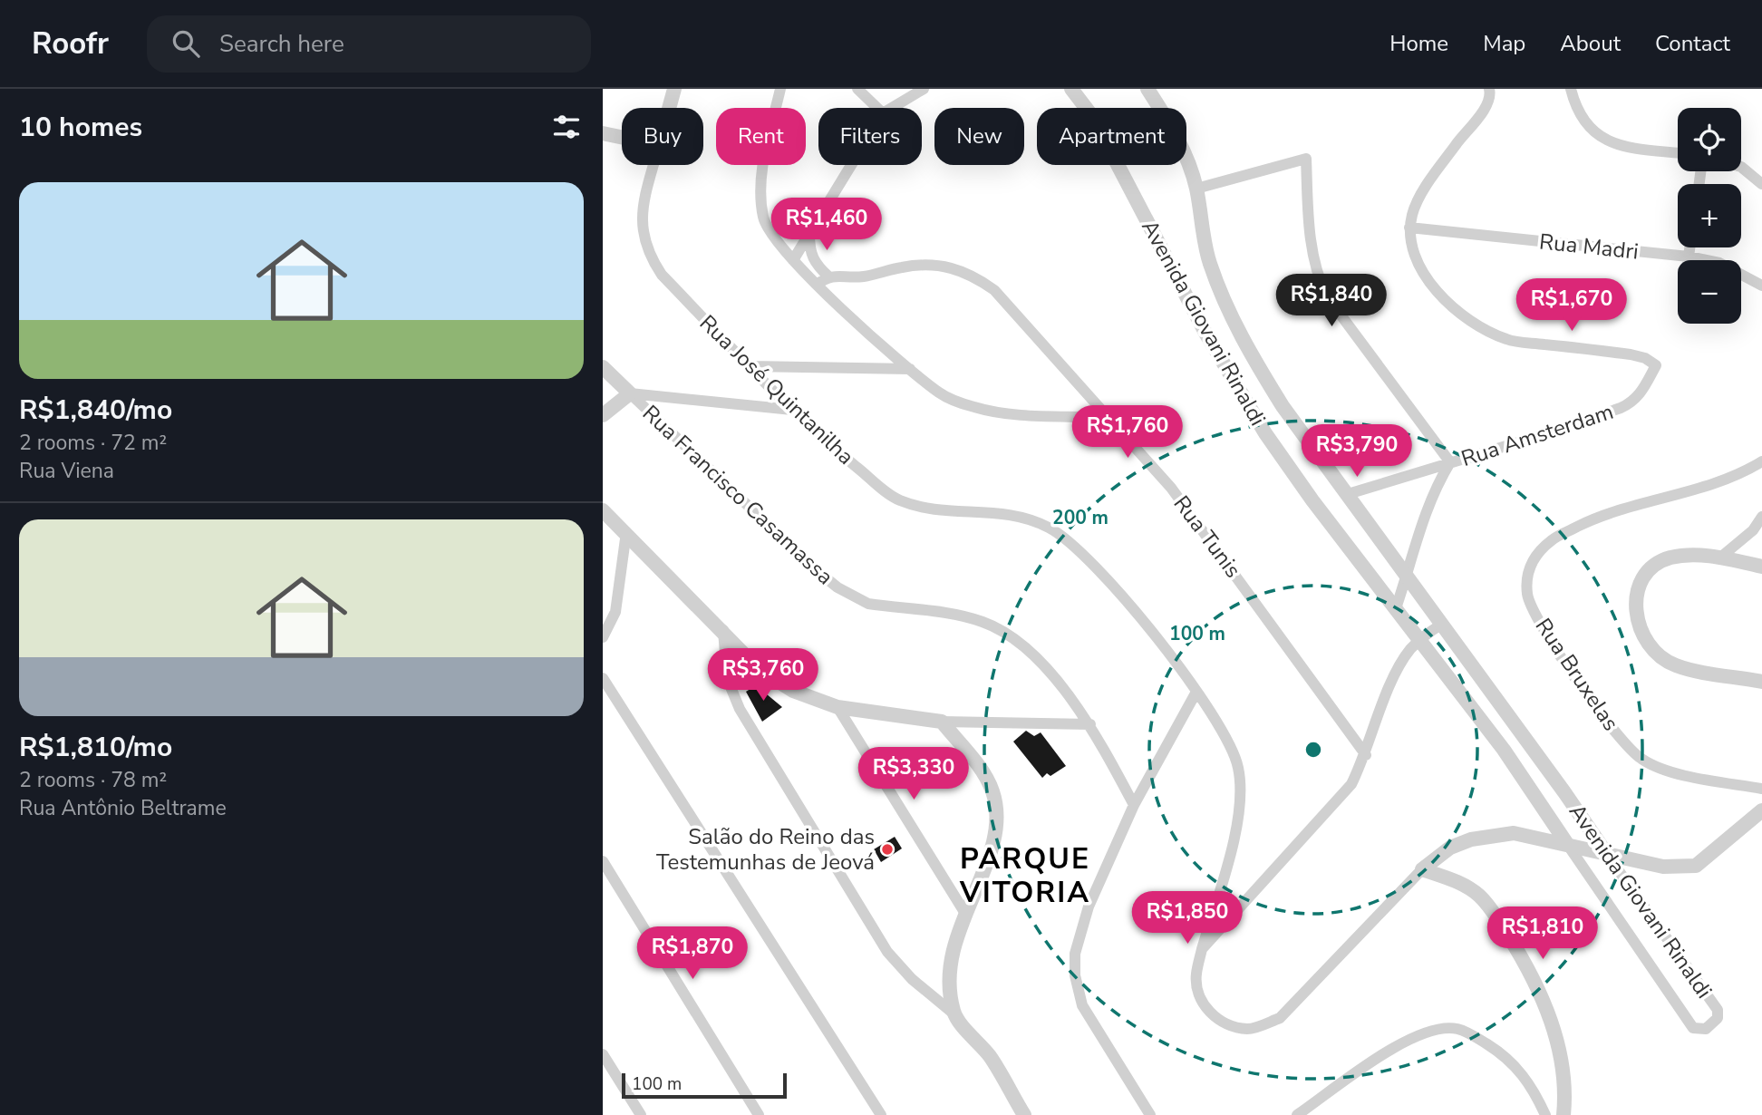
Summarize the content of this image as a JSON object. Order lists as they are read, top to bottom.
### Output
{
  "streets": {
    "street": [
      "Rua Madri",
      "Avenida Giovani Rinaldi",
      "Rua José Quintanilha",
      "Rua Amsterdam",
      "Rua Francisco Casamassa",
      "Rua Tunis",
      "Rua Bruxelas"
    ]
  },
  "crossings": [
    ["Rua Madri", "Rua Amsterdam"],
    ["Avenida Giovani Rinaldi", "Rua Amsterdam"]
  ],
  "districts": ["PARQUE VITORIA"],
  "places": ["Salão do Reino das Testemunhas de Jeová"],
  "scale_bar": "100 m",
  "page": {
    "header": "Roofr",
    "search": "Search here",
    "nav": [
      "Home",
      "Map",
      "About",
      "Contact"
    ],
    "heading": "10 homes",
    "map_buttons": ["+", "−"],
    "chip": [
      "Buy",
      "Rent",
      "Filters",
      "New",
      "Apartment"
    ],
    "list": [
      {
        "name": "R$1,840/mo",
        "note": "2 rooms · 72 m² · Rua Viena"
      },
      {
        "name": "R$1,810/mo",
        "note": "2 rooms · 78 m² · Rua Antônio Beltrame"
      }
    ],
    "price": [
      "R$1,460",
      "R$1,840",
      "R$1,670",
      "R$1,760",
      "R$3,790",
      "R$3,760",
      "R$3,330",
      "R$1,850",
      "R$1,810",
      "R$1,870"
    ],
    "scale": "100 m"
  },
  "rings": ["200 m", "100 m"]
}
